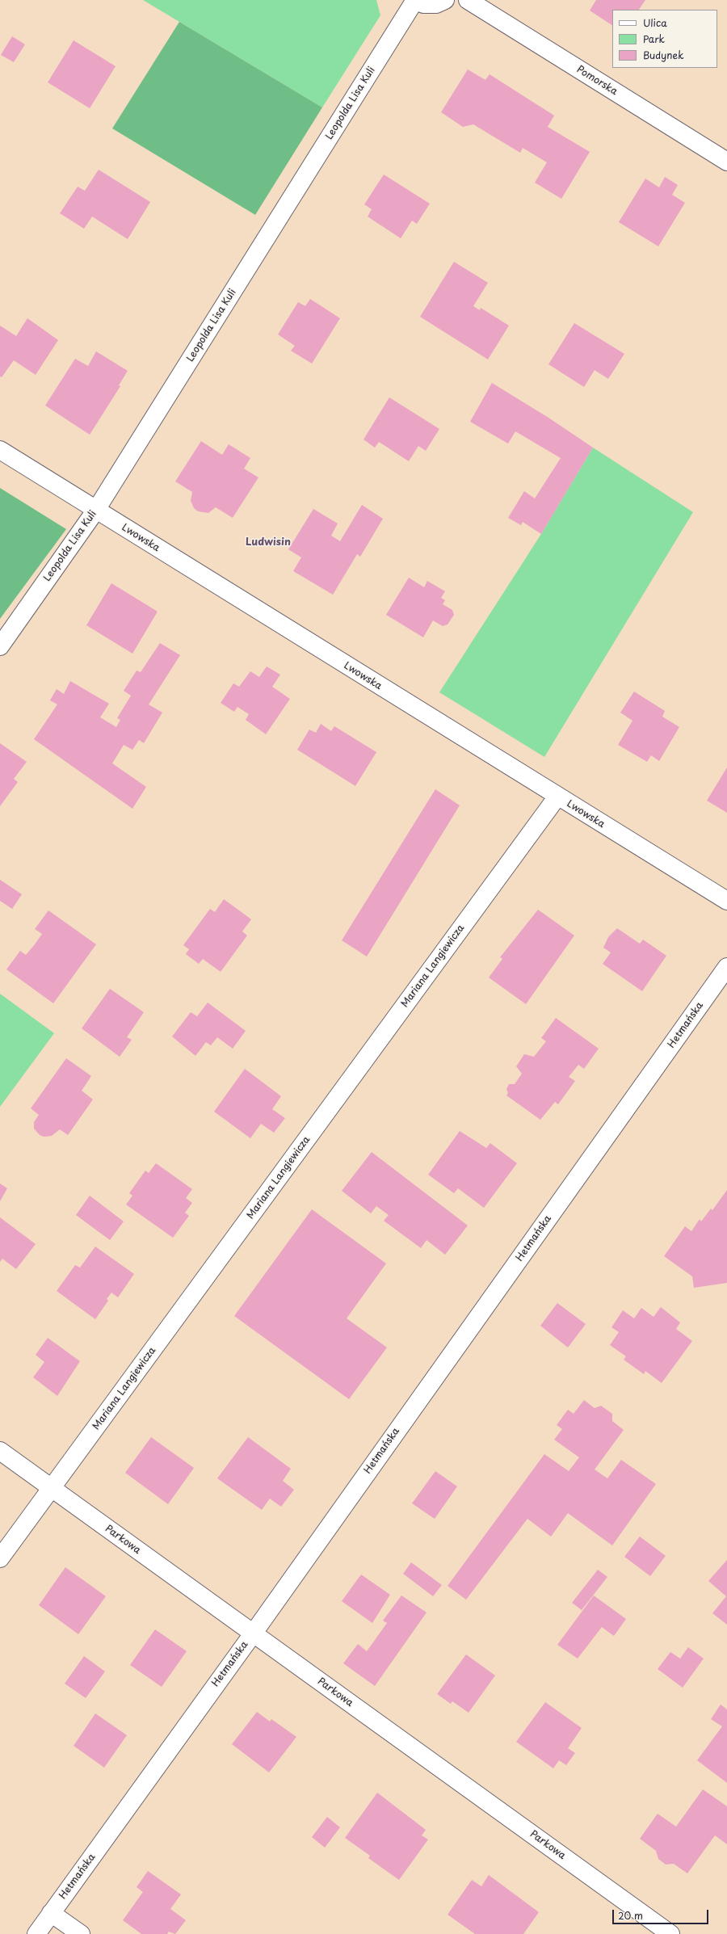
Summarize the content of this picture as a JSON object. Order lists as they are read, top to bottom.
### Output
{
  "streets": {
    "street": [
      "Pomorska",
      "Leopolda Lisa Kuli",
      "Lwowska",
      "Mariana Langiewicza",
      "Hetmańska",
      "Parkowa"
    ]
  },
  "crossings": [
    ["Leopolda Lisa Kuli", "Lwowska"],
    ["Lwowska", "Mariana Langiewicza"],
    ["Mariana Langiewicza", "Parkowa"],
    ["Hetmańska", "Parkowa"]
  ],
  "districts": ["Ludwisin"],
  "legend": ["Ulica", "Park", "Budynek"],
  "scale_bar": "20 m"
}
